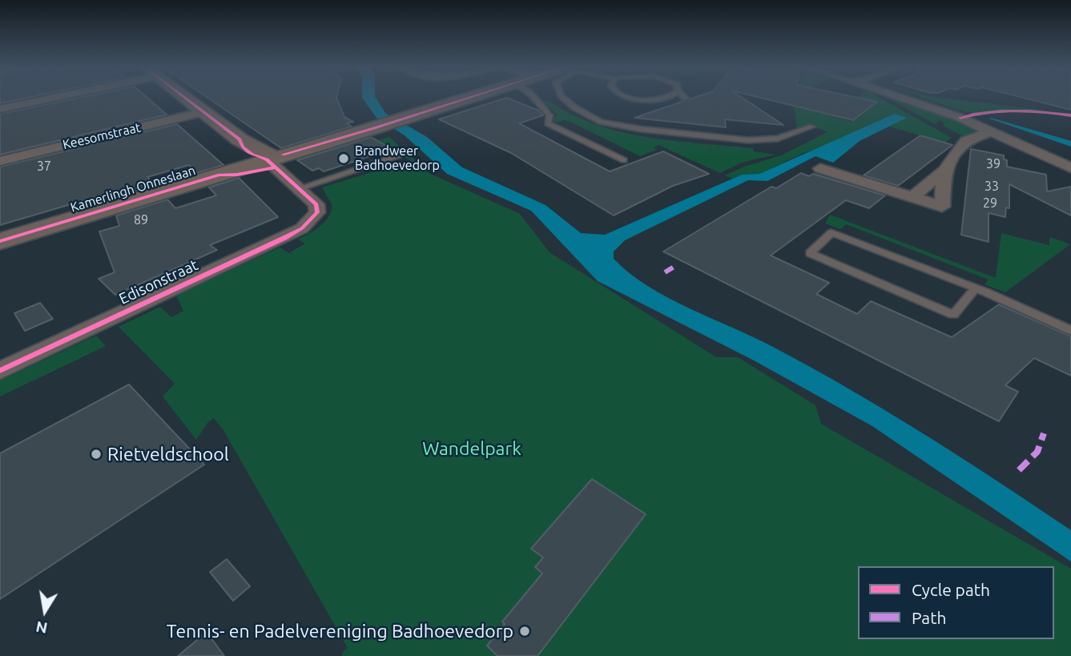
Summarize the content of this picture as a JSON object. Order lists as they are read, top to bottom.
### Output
{
  "streets": {
    "street": ["Keesomstraat", "Kamerlingh Onneslaan", "Edisonstraat"]
  },
  "parks": ["Wandelpark"],
  "places": ["Brandweer Badhoevedorp", "Rietveldschool", "Tennis- en Padelvereniging Badhoevedorp"],
  "house_numbers": [
    "39",
    "37",
    "33",
    "29",
    "89"
  ],
  "legend": ["Cycle path", "Path"],
  "north": "bottom"
}
